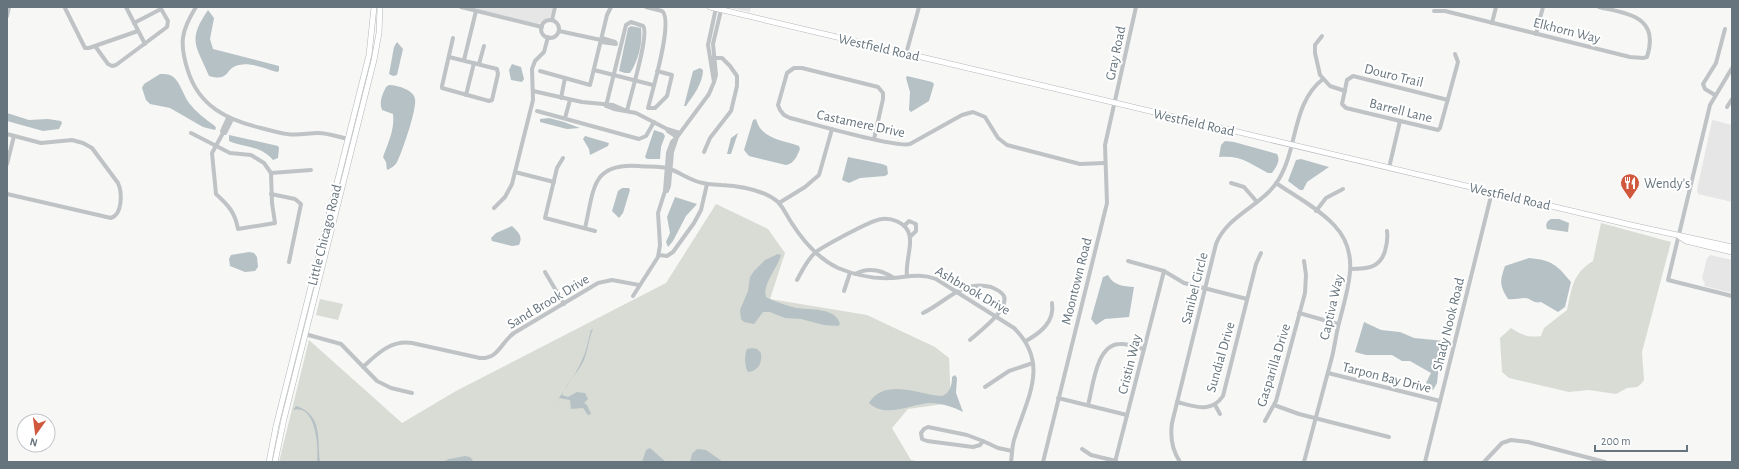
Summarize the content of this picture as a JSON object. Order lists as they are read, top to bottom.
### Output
{
  "streets": {
    "main road": ["Westfield Road", "Little Chicago Road"],
    "street": [
      "Elkhorn Way",
      "Gray Road",
      "Douro Trail",
      "Barrell Lane",
      "Castamere Drive",
      "Moontown Road",
      "Sanibel Circle",
      "Ashbrook Drive",
      "Sand Brook Drive",
      "Captiva Way",
      "Shady Nook Road",
      "Sundial Drive",
      "Cristin Way",
      "Gasparilla Drive",
      "Tarpon Bay Drive"
    ]
  },
  "crossings": [
    ["Westfield Road", "Gray Road"],
    ["Westfield Road", "Moontown Road"],
    ["Westfield Road", "Sanibel Circle"],
    ["Westfield Road", "Shady Nook Road"],
    ["Gray Road", "Moontown Road"],
    ["Douro Trail", "Barrell Lane"],
    ["Castamere Drive", "Moontown Road"],
    ["Sanibel Circle", "Captiva Way"],
    ["Sanibel Circle", "Sundial Drive"],
    ["Captiva Way", "Tarpon Bay Drive"],
    ["Shady Nook Road", "Tarpon Bay Drive"]
  ],
  "places": {
    "restaurant": ["Wendy's"]
  },
  "scale_bar": "200 m",
  "north": "bottom"
}
